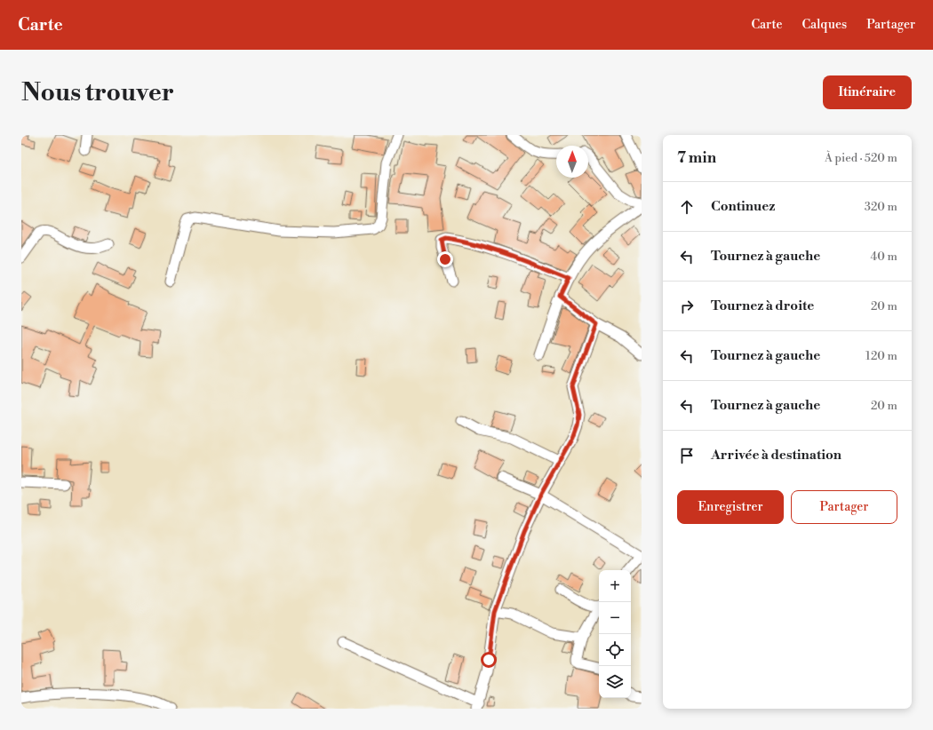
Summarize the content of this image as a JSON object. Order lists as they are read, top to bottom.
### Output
{
  "north": "top",
  "page": {
    "header": "Carte",
    "nav": ["Carte", "Calques", "Partager"],
    "buttons": [
      "Itinéraire",
      ["Enregistrer", "Partager"]
    ],
    "title": "Nous trouver",
    "heading": ["7 min", "À pied · 520 m"],
    "list": [
      ["Continuez", "320 m"],
      ["Tournez à gauche", "40 m"],
      ["Tournez à droite", "20 m"],
      ["Tournez à gauche", "120 m"],
      ["Tournez à gauche", "20 m"],
      "Arrivée à destination"
    ],
    "map_buttons": ["+", "−"]
  }
}
